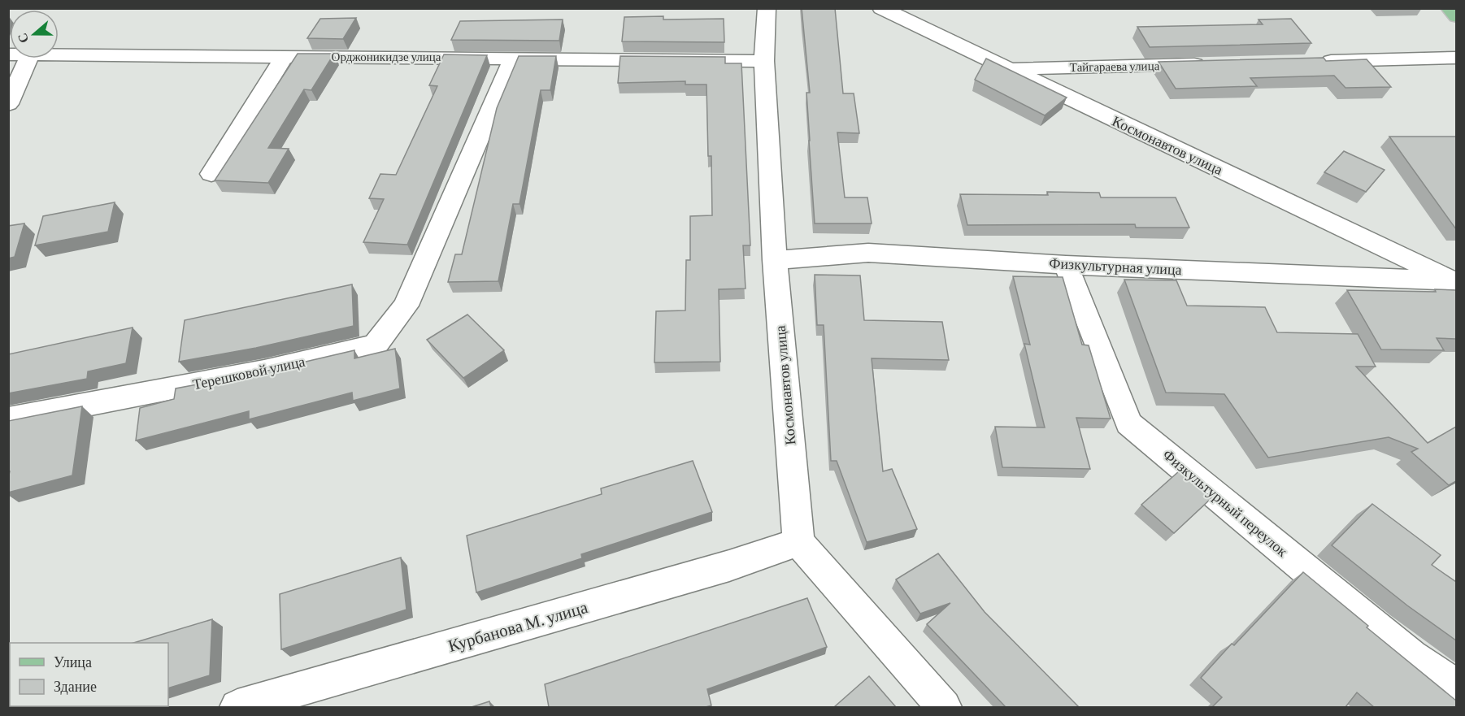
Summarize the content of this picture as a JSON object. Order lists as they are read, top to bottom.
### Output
{
  "streets": {
    "street": [
      "Орджоникидзе улица",
      "Тайгараева улица",
      "Космонавтов улица",
      "Физкультурная улица",
      "Терешковой улица",
      "Физкультурный переулок",
      "Курбанова М. улица"
    ]
  },
  "crossings": [
    ["Орджоникидзе улица", "Космонавтов улица"],
    ["Орджоникидзе улица", "Терешковой улица"],
    ["Тайгараева улица", "Космонавтов улица"],
    ["Космонавтов улица", "Физкультурная улица"],
    ["Космонавтов улица", "Курбанова М. улица"],
    ["Физкультурная улица", "Физкультурный переулок"]
  ],
  "legend": ["Улица", "Здание"],
  "north": "left"
}
